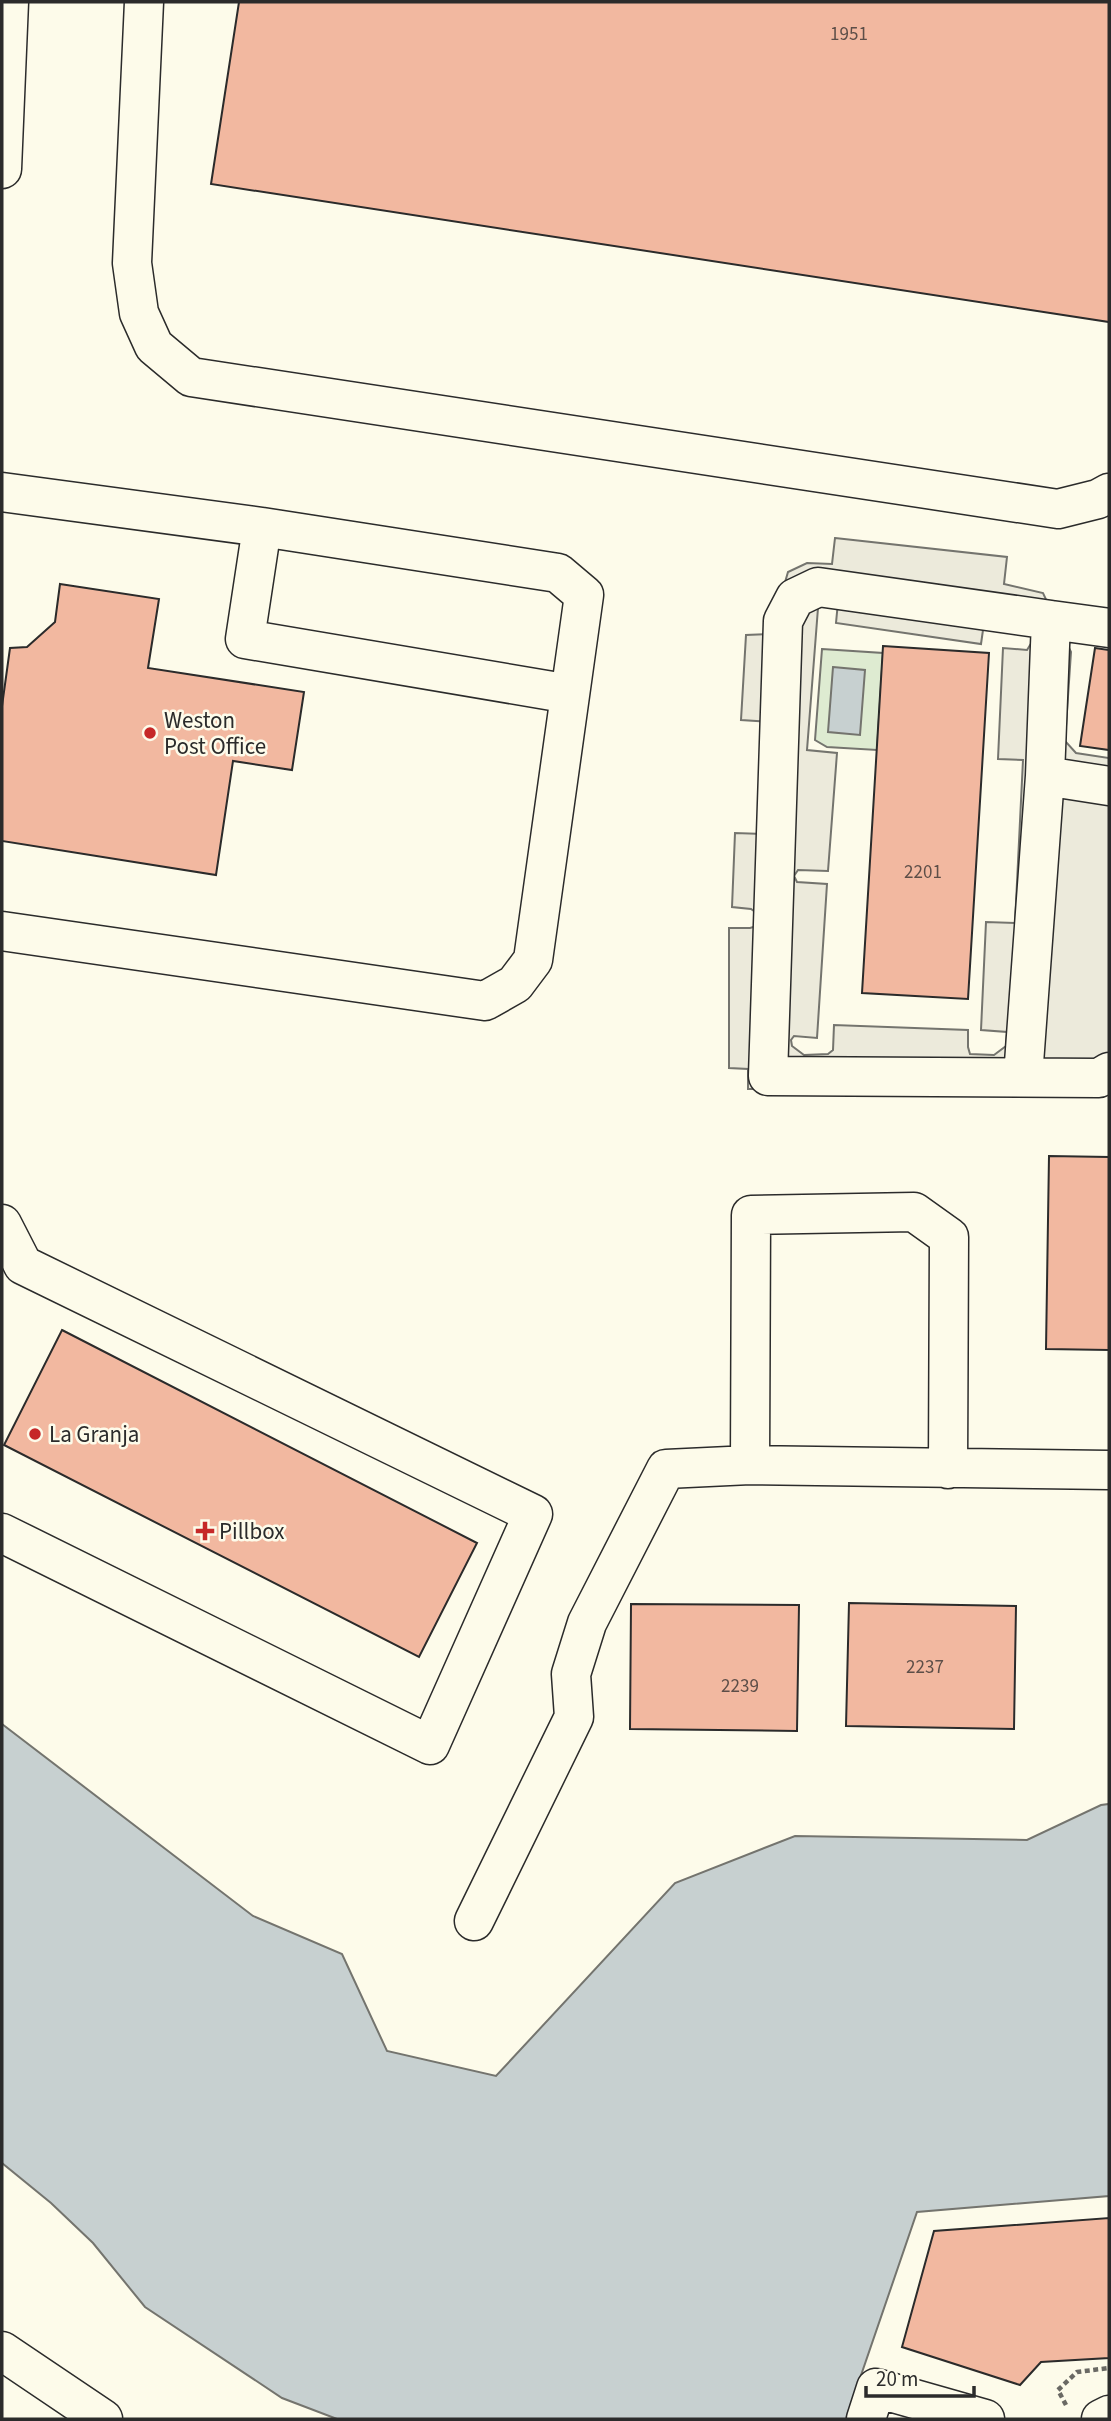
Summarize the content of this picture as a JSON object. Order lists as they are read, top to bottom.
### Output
{
  "places": {
    "other": ["Weston Post Office", "La Granja"],
    "health": ["Pillbox"]
  },
  "house_numbers": [
    "1951",
    "2201",
    "2237",
    "2239"
  ],
  "scale_bar": "20 m"
}
